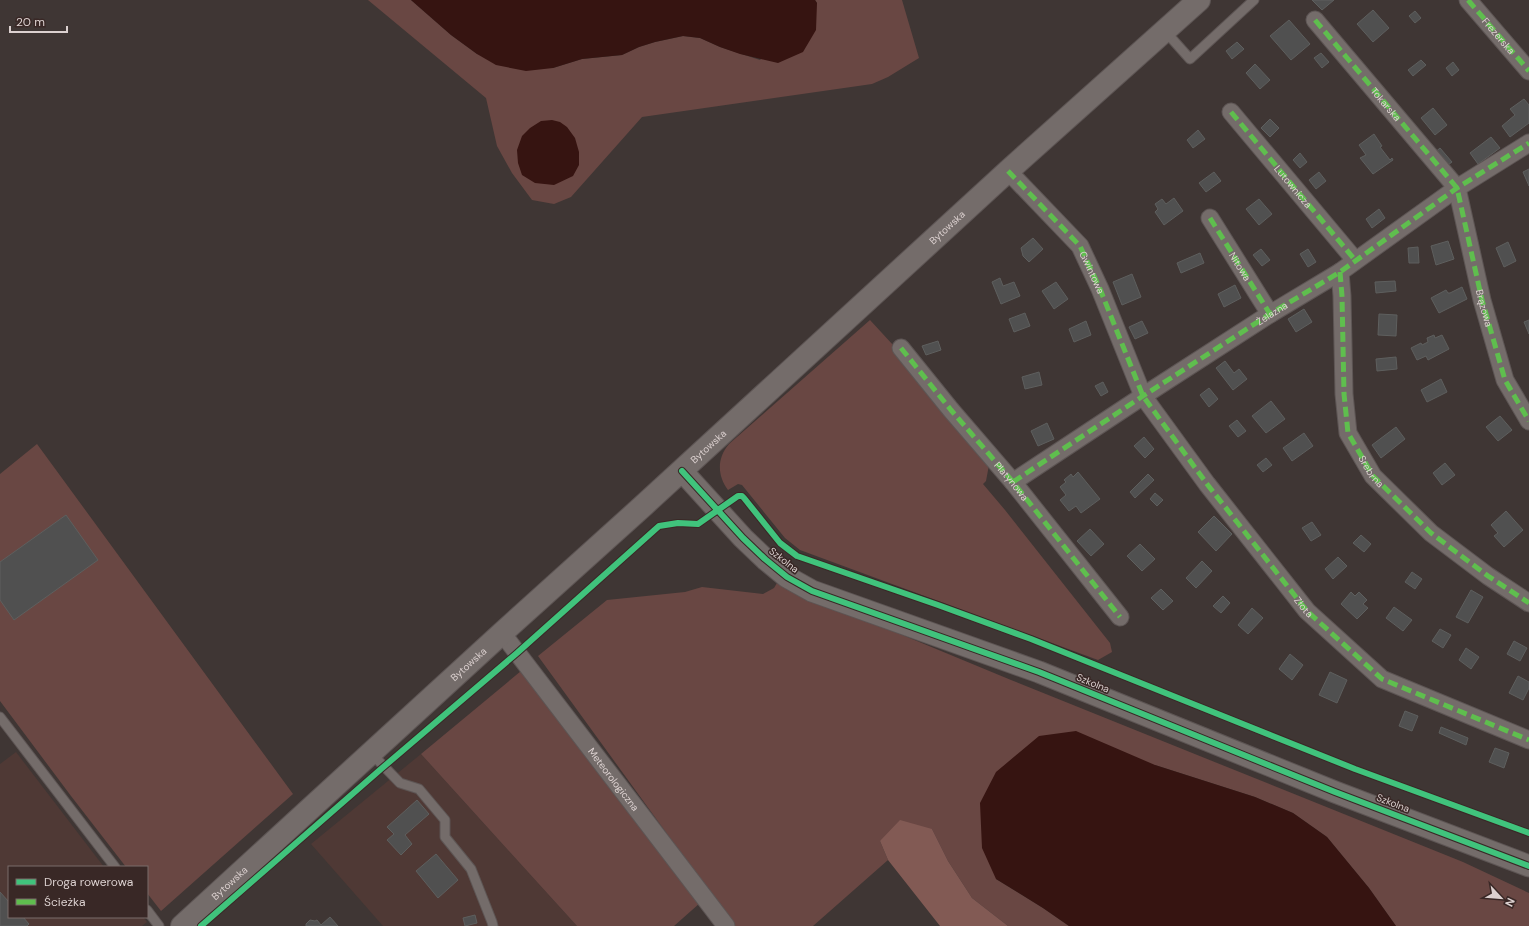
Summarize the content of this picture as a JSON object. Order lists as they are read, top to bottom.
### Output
{
  "streets": {
    "main road": ["Bytowska"],
    "street": [
      "Frezerska",
      "Tokarska",
      "Lutownicza",
      "Nitowa",
      "Gwintowa",
      "Brązowa",
      "Żelazna",
      "Srebrna",
      "Platynowa",
      "Szkolna",
      "Złota",
      "Meteorologiczna"
    ]
  },
  "crossings": [
    ["Tokarska", "Brązowa"],
    ["Tokarska", "Żelazna"],
    ["Lutownicza", "Żelazna"],
    ["Bytowska", "Gwintowa"],
    ["Bytowska", "Szkolna"],
    ["Bytowska", "Meteorologiczna"],
    ["Nitowa", "Żelazna"],
    ["Gwintowa", "Żelazna"],
    ["Gwintowa", "Złota"],
    ["Brązowa", "Żelazna"],
    ["Żelazna", "Srebrna"],
    ["Żelazna", "Platynowa"],
    ["Żelazna", "Złota"]
  ],
  "legend": ["Droga rowerowa", "Ścieżka"],
  "scale_bar": "20 m",
  "north": "bottom right"
}
